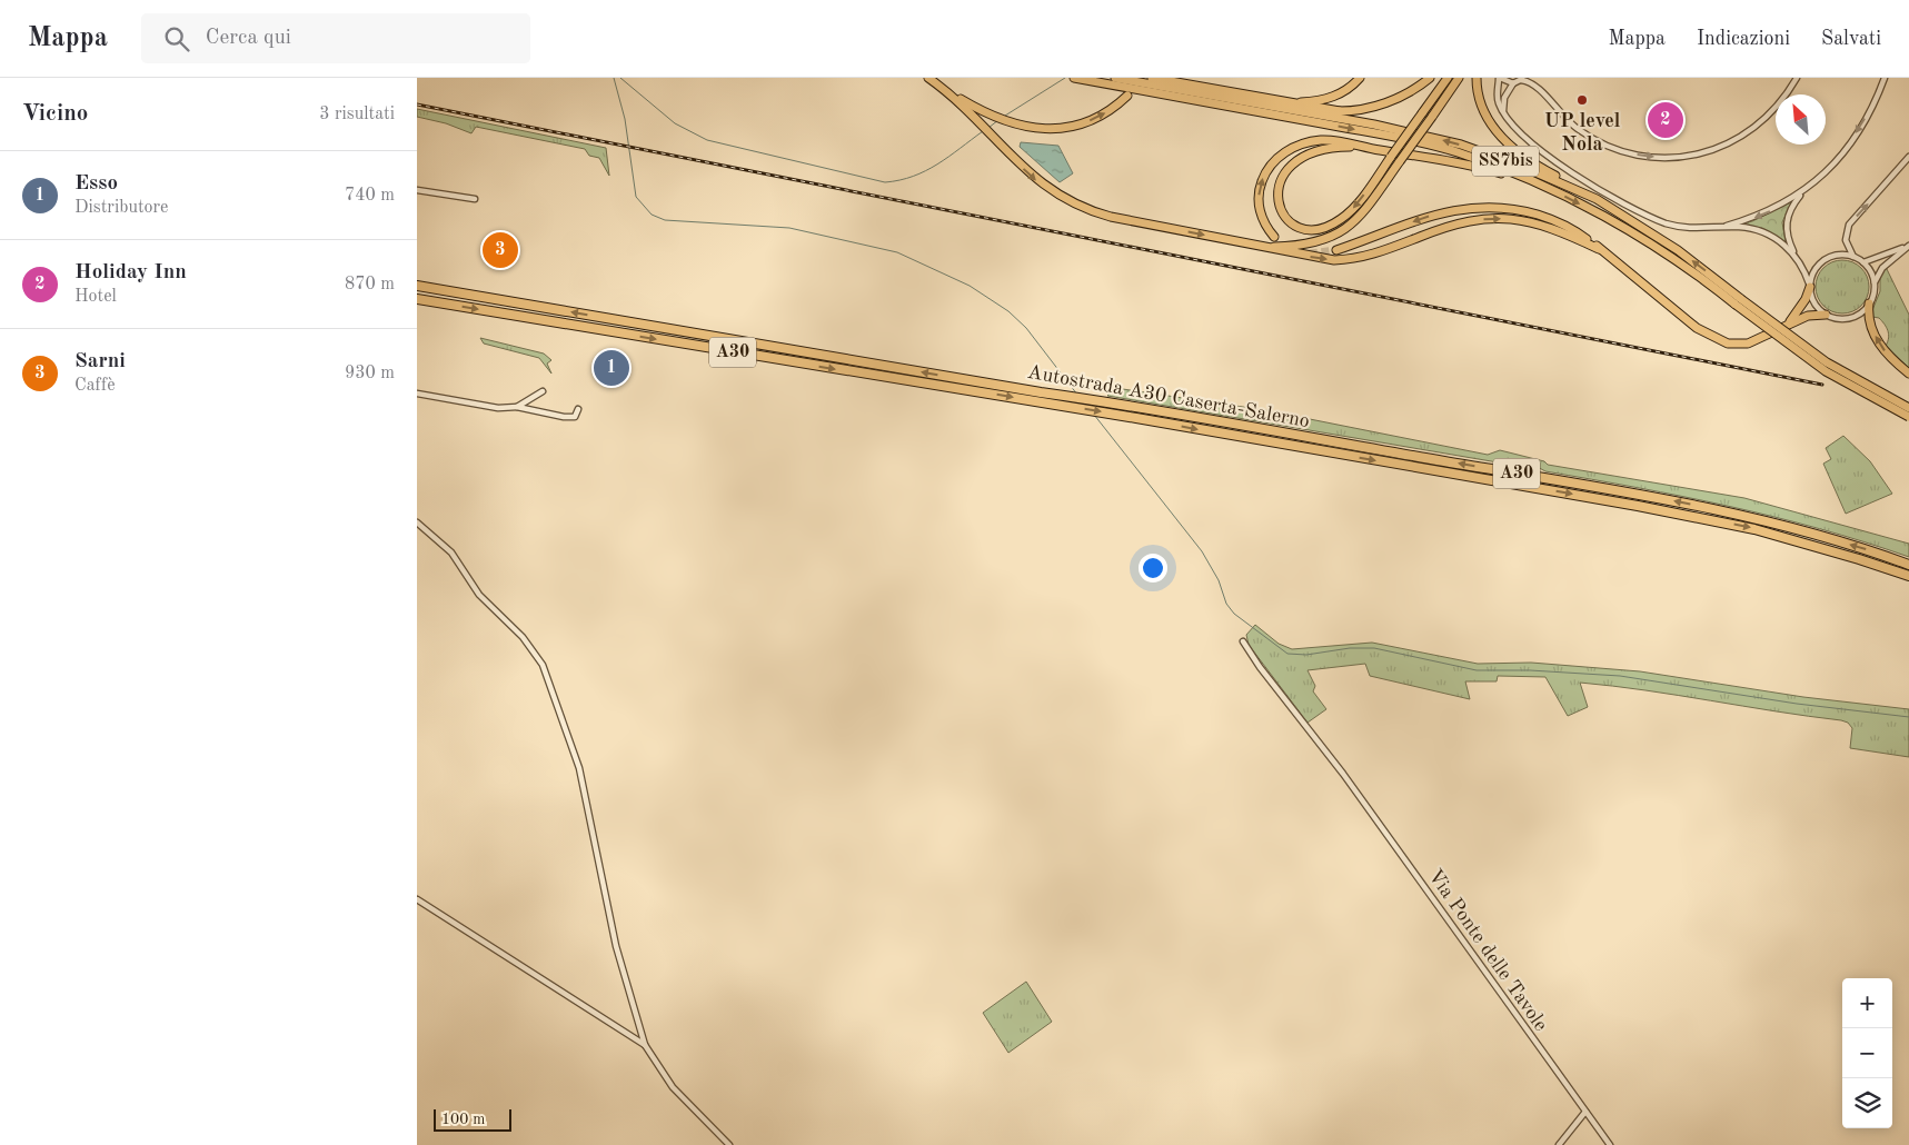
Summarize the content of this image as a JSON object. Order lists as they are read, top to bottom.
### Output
{
  "streets": {
    "highway": ["SS7bis", "A30", "Autostrada A30 Caserta-Salerno"],
    "street": ["Via Ponte delle Tavole"]
  },
  "places": ["UP level Nola"],
  "scale_bar": "100 m",
  "north": "top left",
  "page": {
    "header": "Mappa",
    "search": "Cerca qui",
    "nav": ["Mappa", "Indicazioni", "Salvati"],
    "heading": ["Vicino", "3 risultati"],
    "pins": ["2", "3", "1"],
    "list": [
      {
        "mark": "1",
        "name": "Esso",
        "note": "Distributore",
        "value": "740 m"
      },
      {
        "mark": "2",
        "name": "Holiday Inn",
        "note": "Hotel",
        "value": "870 m"
      },
      {
        "mark": "3",
        "name": "Sarni",
        "note": "Caffè",
        "value": "930 m"
      }
    ],
    "map_buttons": ["+", "−"],
    "scale": "100 m"
  }
}
